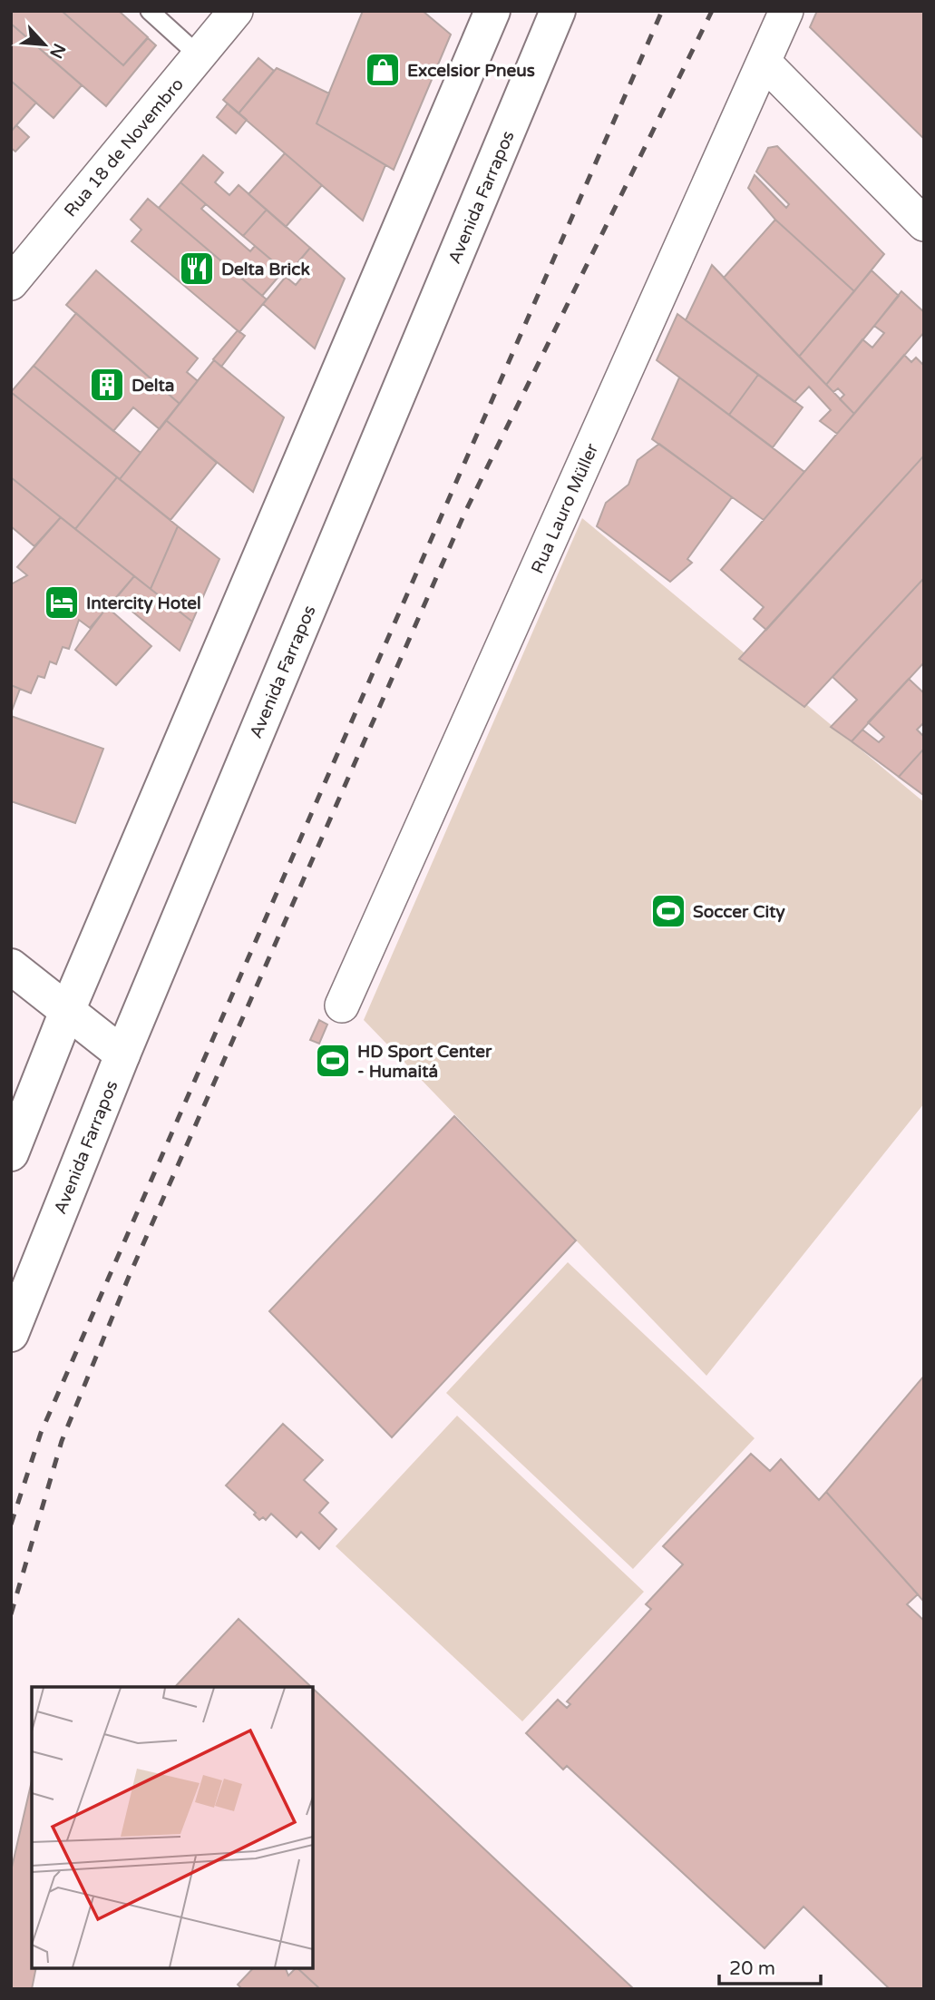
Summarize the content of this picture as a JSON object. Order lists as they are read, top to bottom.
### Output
{
  "streets": {
    "main road": ["Avenida Farrapos"],
    "street": ["Rua 18 de Novembro", "Rua Lauro Müller"]
  },
  "places": {
    "shop": ["Excelsior Pneus"],
    "restaurant": ["Delta Brick"],
    "building": ["Delta"],
    "hotel": ["Intercity Hotel"],
    "sports": ["Soccer City", "HD Sport Center - Humaitá"]
  },
  "scale_bar": "20 m",
  "north": "bottom right"
}
